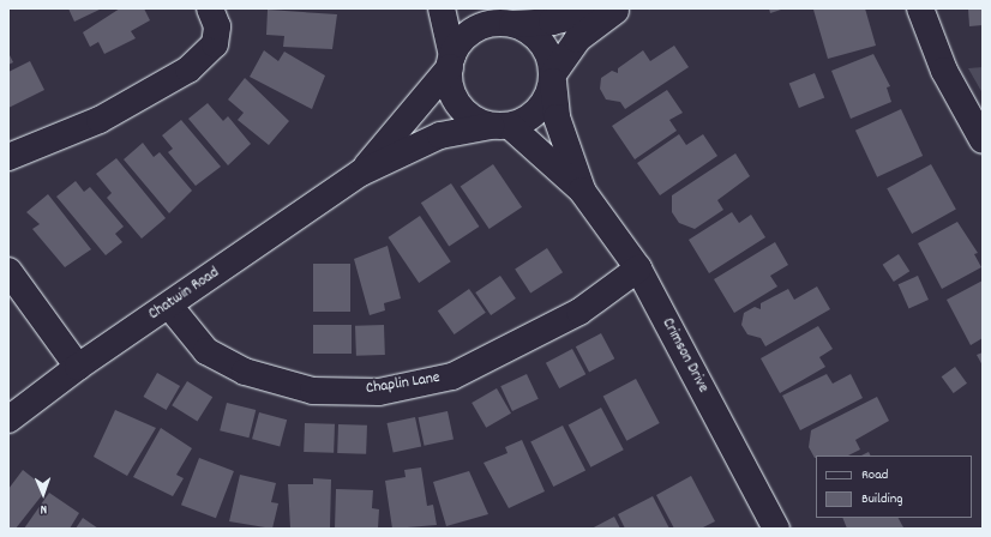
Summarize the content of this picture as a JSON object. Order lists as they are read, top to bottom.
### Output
{
  "streets": {
    "street": ["Chatwin Road", "Crimson Drive", "Chaplin Lane"]
  },
  "crossings": [
    ["Chatwin Road", "Crimson Drive"],
    ["Chatwin Road", "Chaplin Lane"],
    ["Crimson Drive", "Chaplin Lane"]
  ],
  "legend": ["Road", "Building"],
  "north": "bottom"
}
